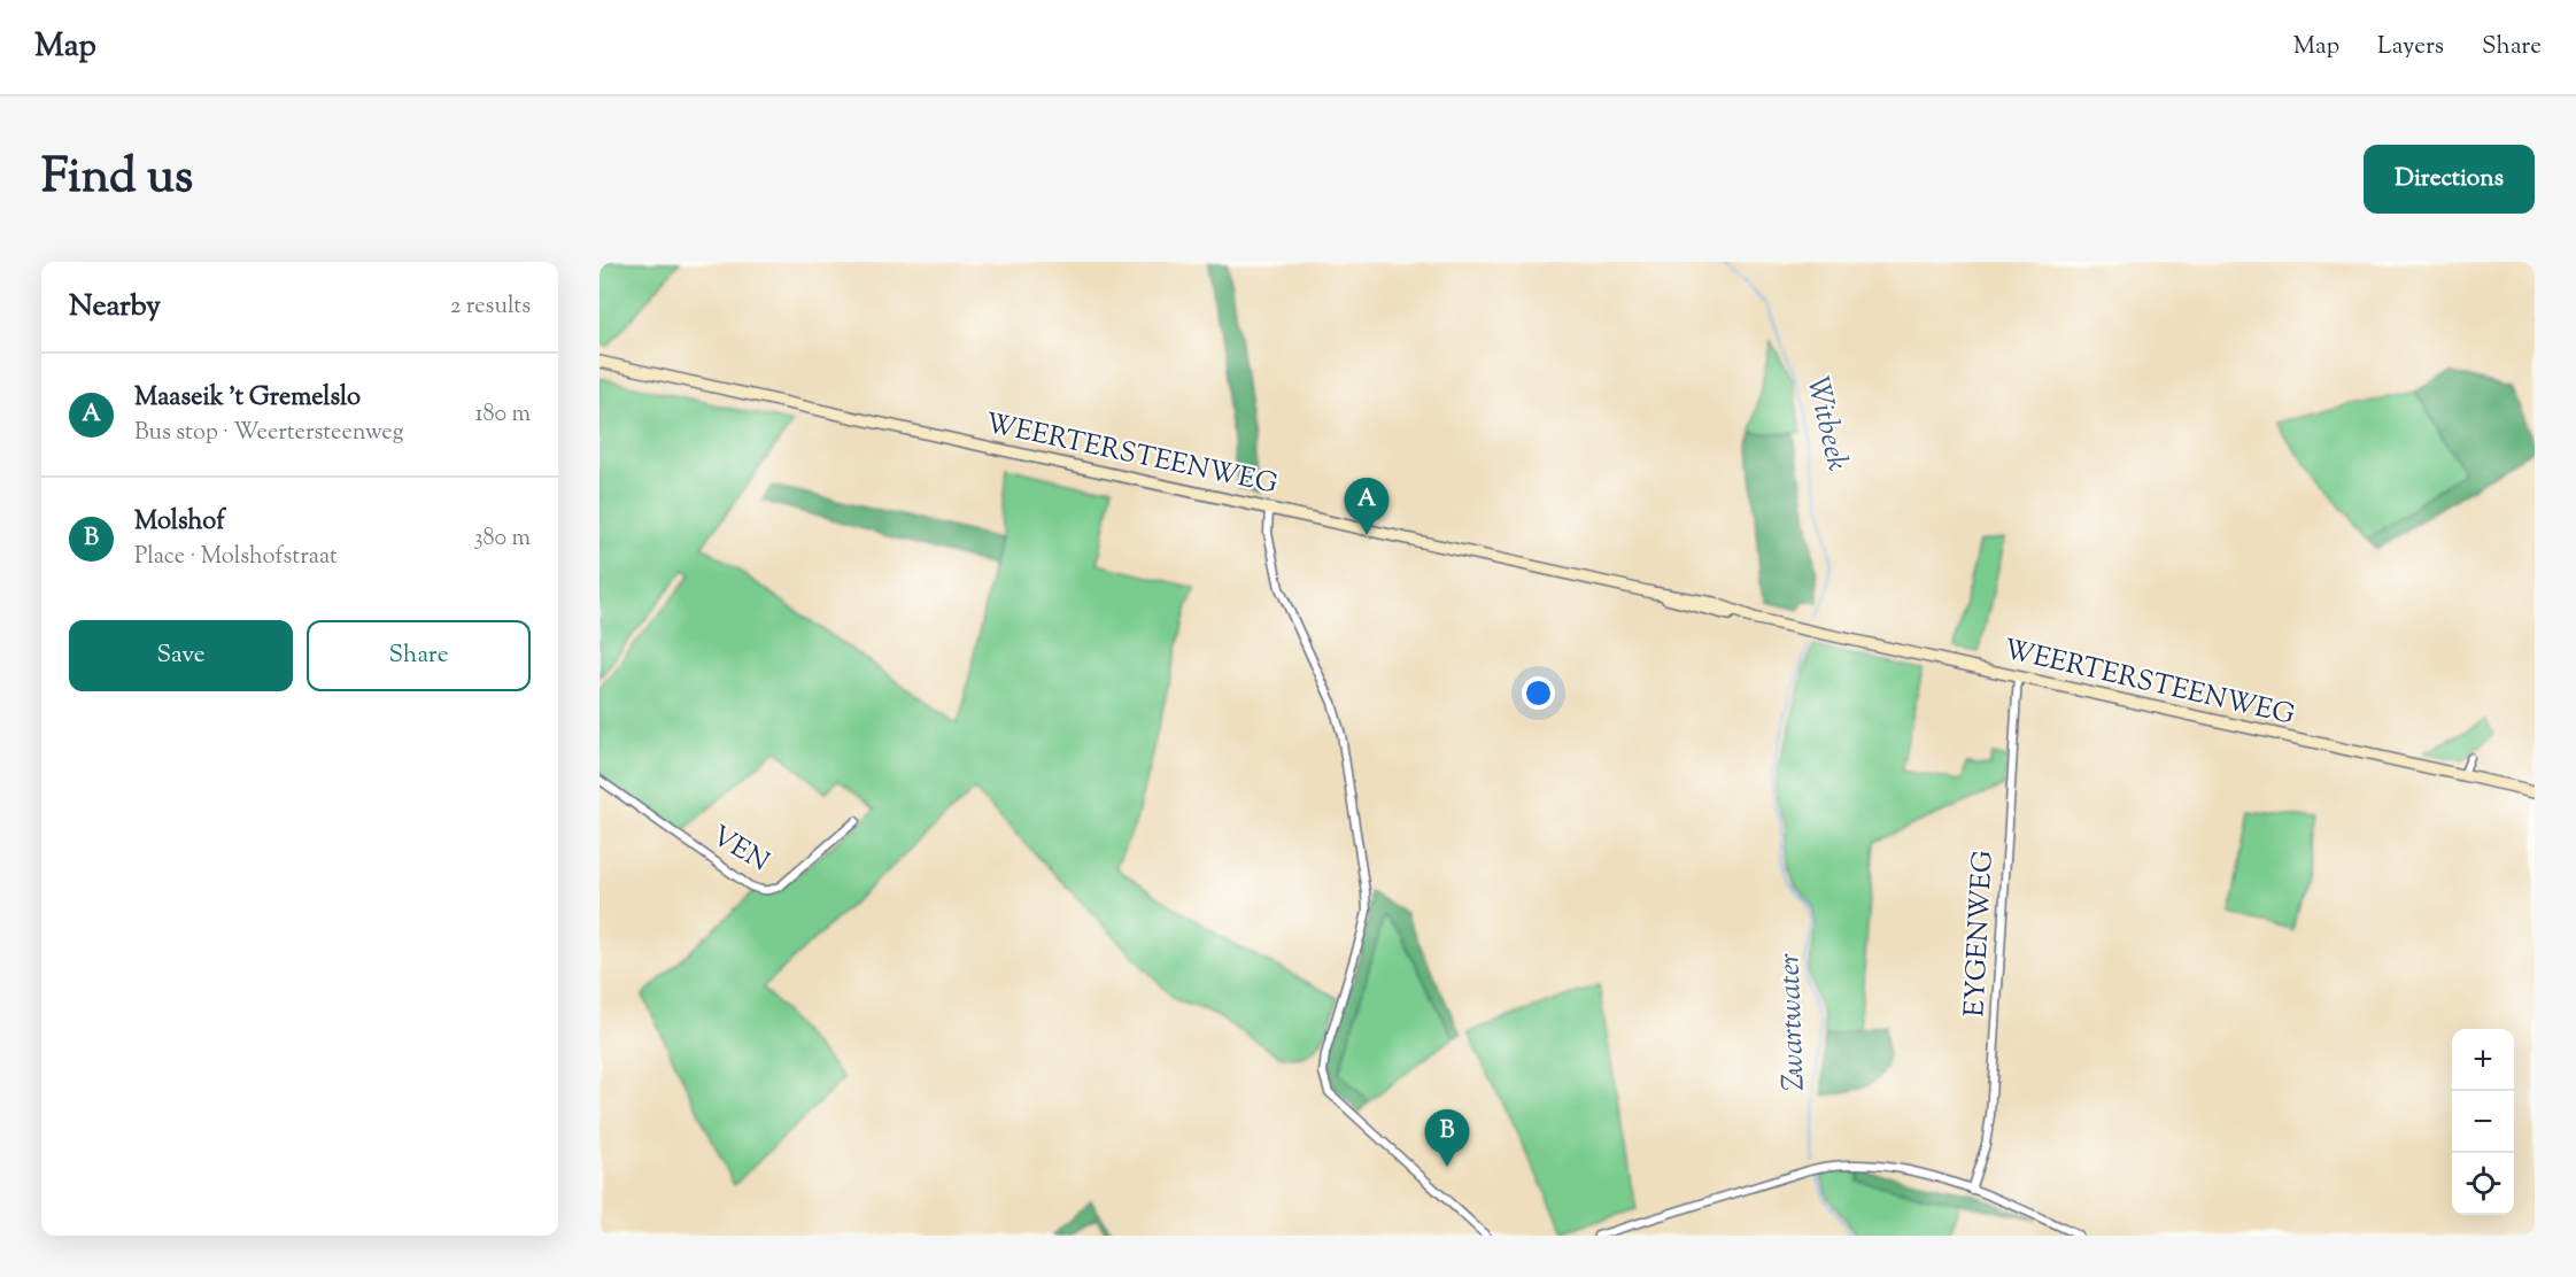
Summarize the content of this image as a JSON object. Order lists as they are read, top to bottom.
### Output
{
  "streets": {
    "main road": ["WEERTERSTEENWEG"],
    "street": ["VEN", "EYGENWEG"]
  },
  "crossings": [
    ["WEERTERSTEENWEG", "EYGENWEG"]
  ],
  "water": ["Witbeek", "Zwartwater"],
  "page": {
    "header": "Map",
    "nav": ["Map", "Layers", "Share"],
    "title": "Find us",
    "buttons": [
      "Directions",
      ["Save", "Share"]
    ],
    "heading": ["Nearby", "2 results"],
    "list": [
      {
        "mark": "A",
        "name": "Maaseik 't Gremelslo",
        "note": "Bus stop · Weertersteenweg",
        "value": "180 m"
      },
      {
        "mark": "B",
        "name": "Molshof",
        "note": "Place · Molshofstraat",
        "value": "380 m"
      }
    ],
    "pins": ["A", "B"],
    "map_buttons": ["+", "−"]
  }
}
